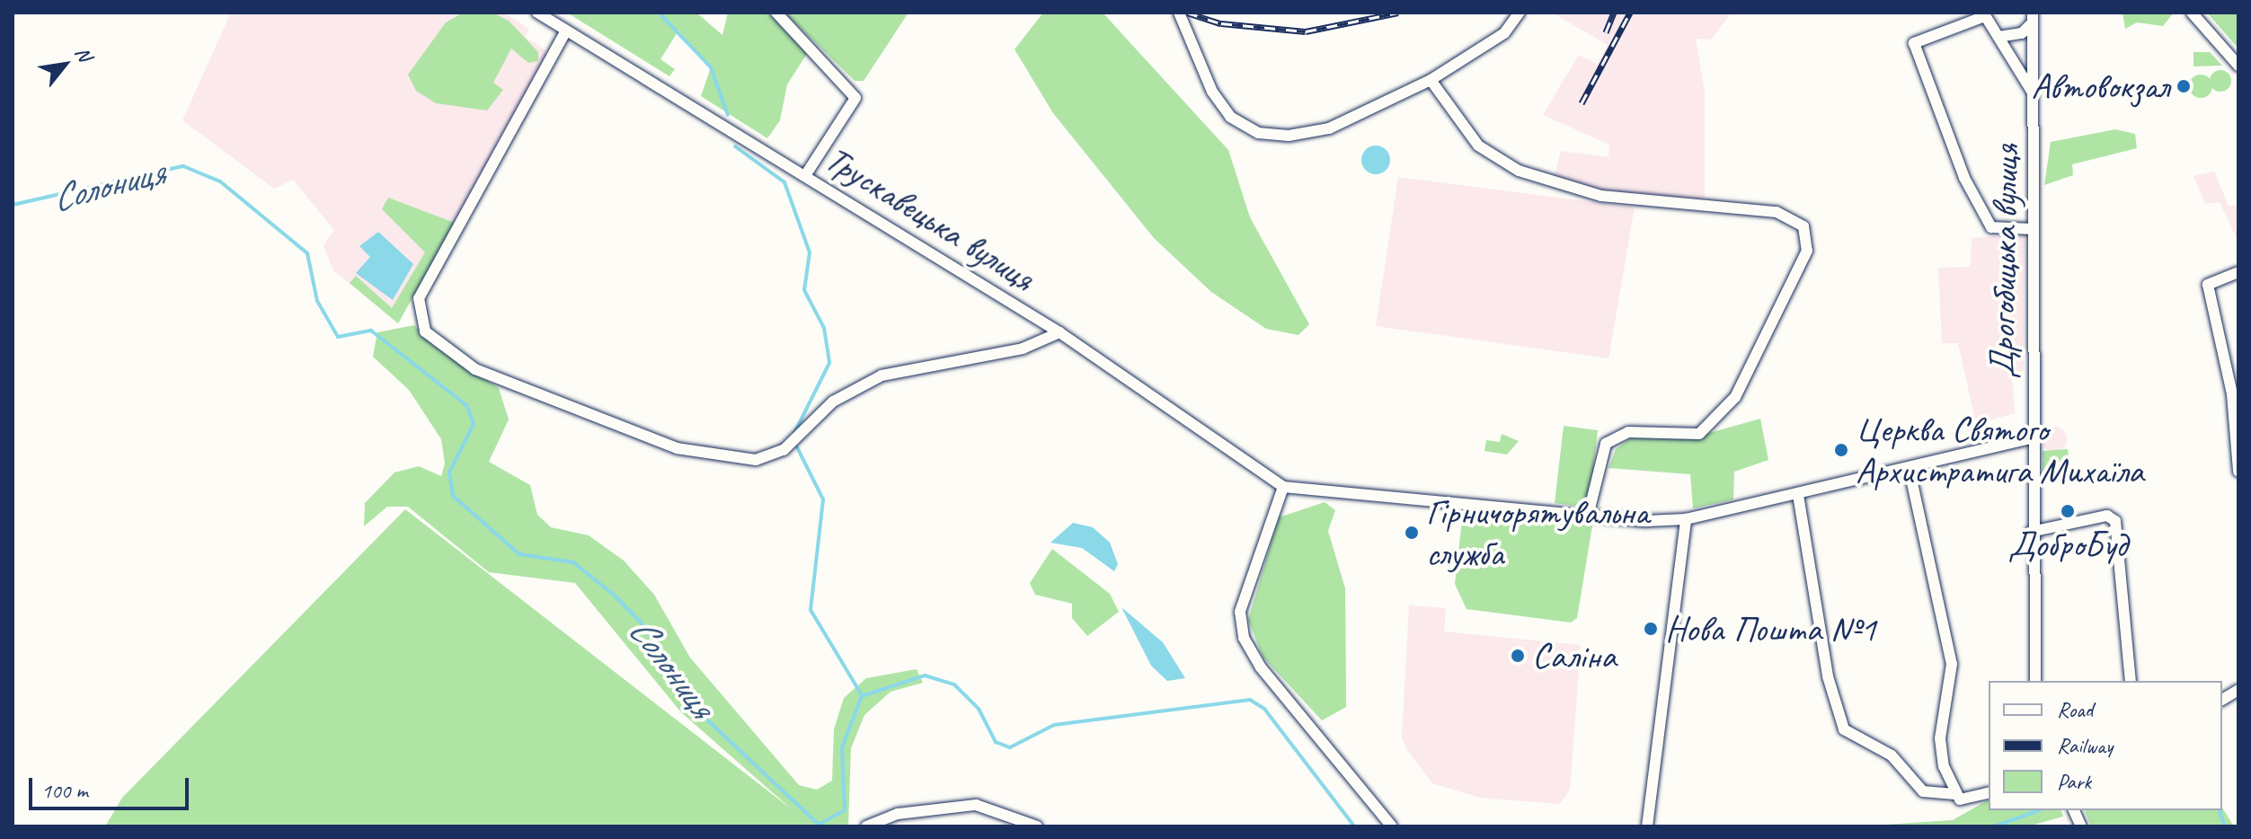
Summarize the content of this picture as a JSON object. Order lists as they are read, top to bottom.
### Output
{
  "streets": {
    "street": ["Трускавецька вулиця", "Дрогобицька вулиця"]
  },
  "crossings": [
    ["Трускавецька вулиця", "Дрогобицька вулиця"]
  ],
  "water": ["Солониця"],
  "places": [
    "Автовокзал",
    "Церква Святого Архистратига Михаїла",
    "ДоброБуд",
    "Гірничорятувальна служба",
    "Нова Пошта №1",
    "Саліна"
  ],
  "legend": ["Road", "Railway", "Park"],
  "scale_bar": "100 m",
  "north": "top right"
}
